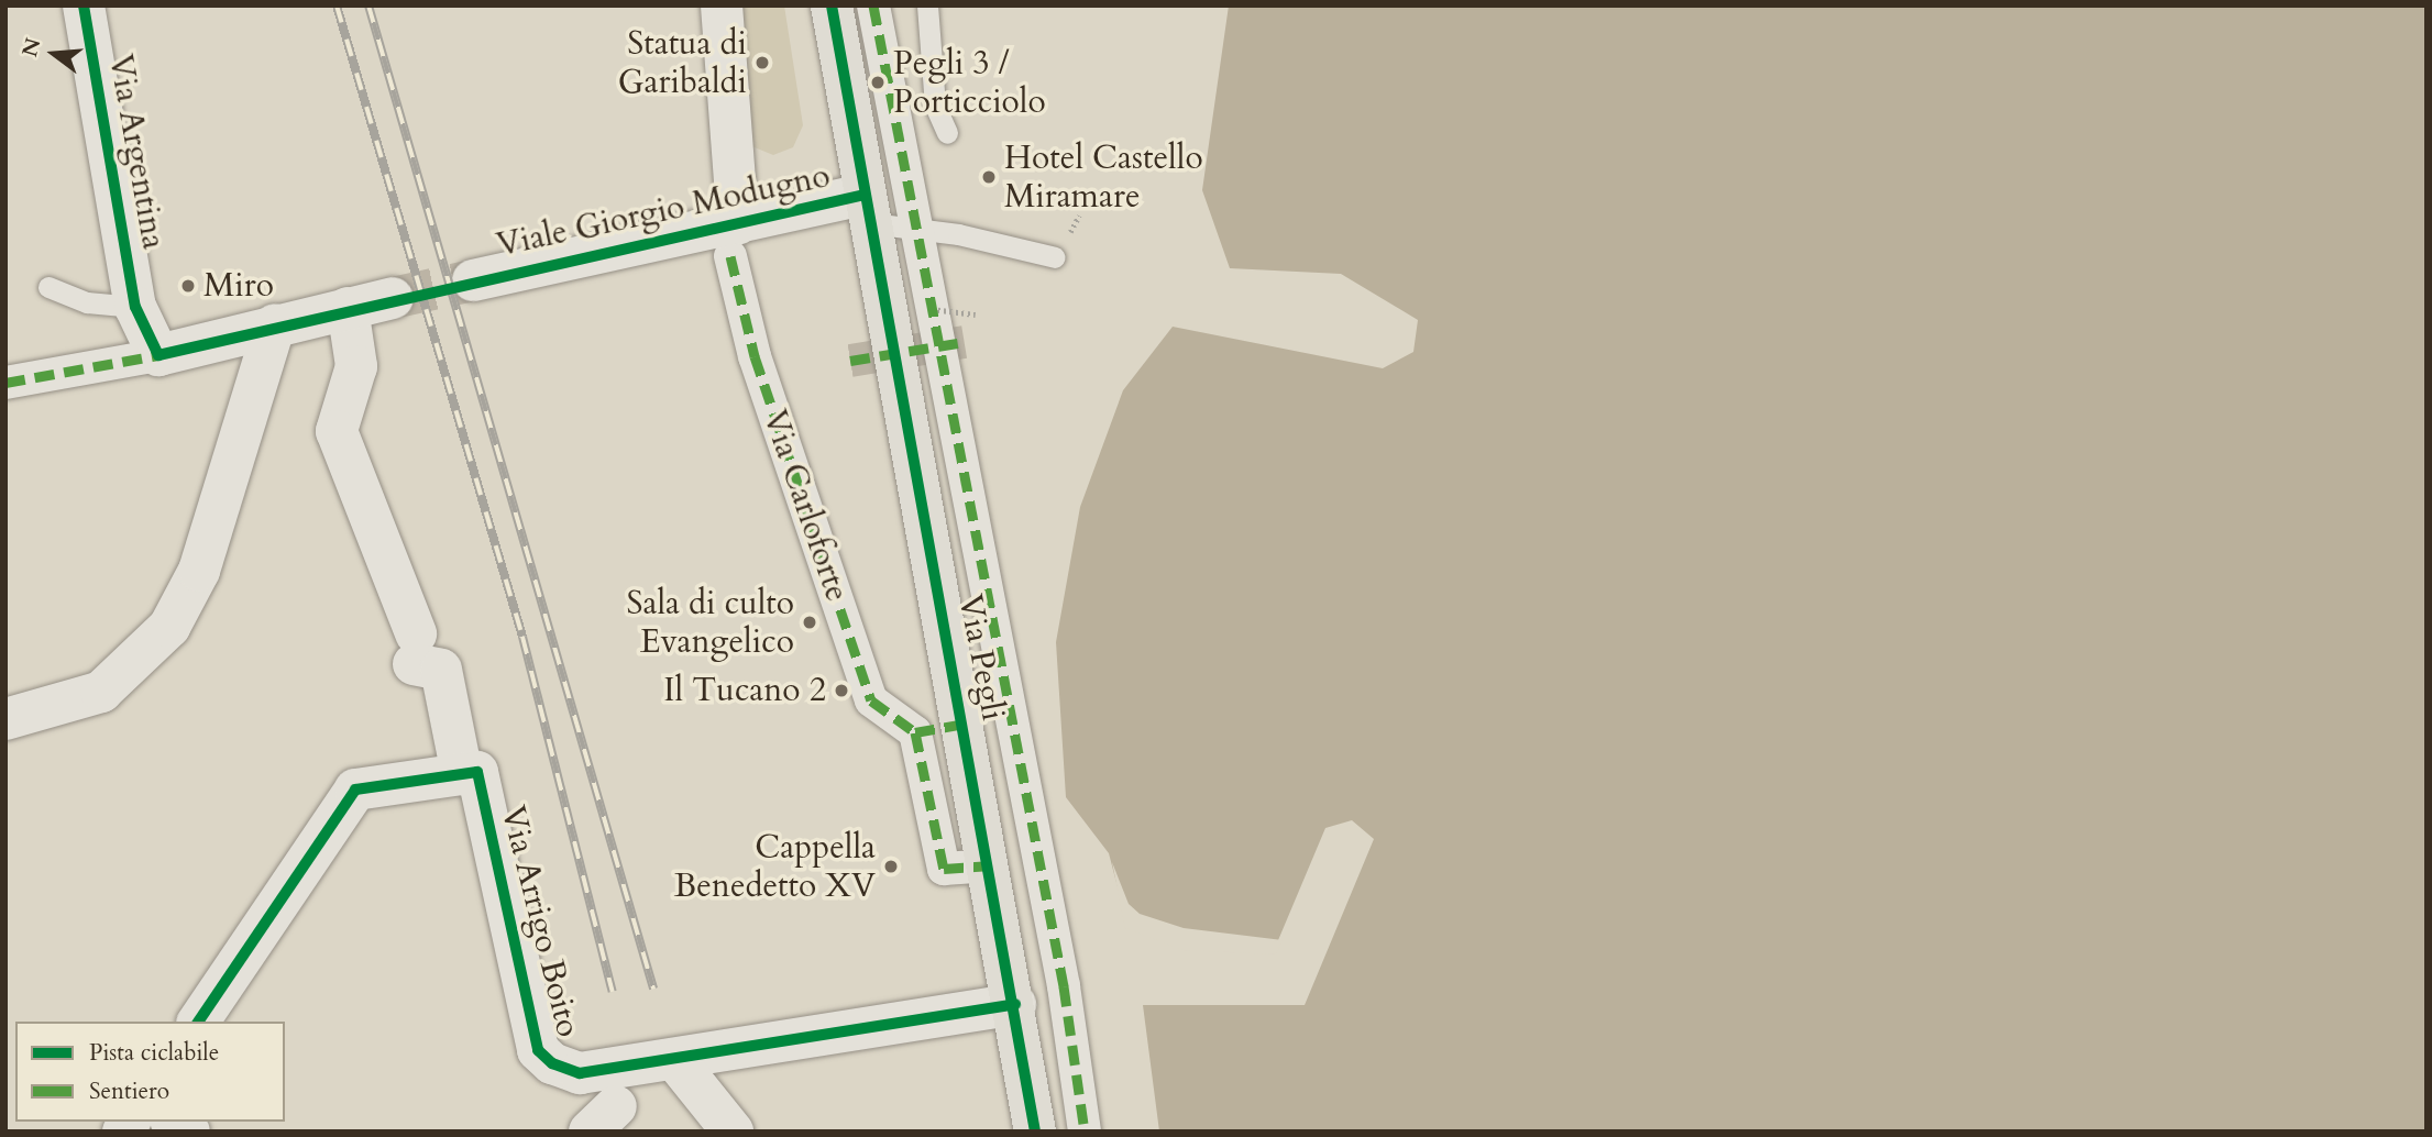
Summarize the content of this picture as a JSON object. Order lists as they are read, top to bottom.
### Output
{
  "streets": {
    "main road": ["Via Pegli"],
    "street": [
      "Via Argentina",
      "Viale Giorgio Modugno",
      "Via Carloforte",
      "Via Arrigo Boito"
    ]
  },
  "crossings": [
    ["Viale Giorgio Modugno", "Via Carloforte"],
    ["Viale Giorgio Modugno", "Via Pegli"],
    ["Via Pegli", "Via Arrigo Boito"]
  ],
  "places": [
    "Statua di Garibaldi",
    "Pegli 3 / Porticciolo",
    "Hotel Castello Miramare",
    "Miro",
    "Sala di culto Evangelico",
    "Il Tucano 2",
    "Cappella Benedetto XV"
  ],
  "legend": ["Pista ciclabile", "Sentiero"],
  "north": "left"
}
